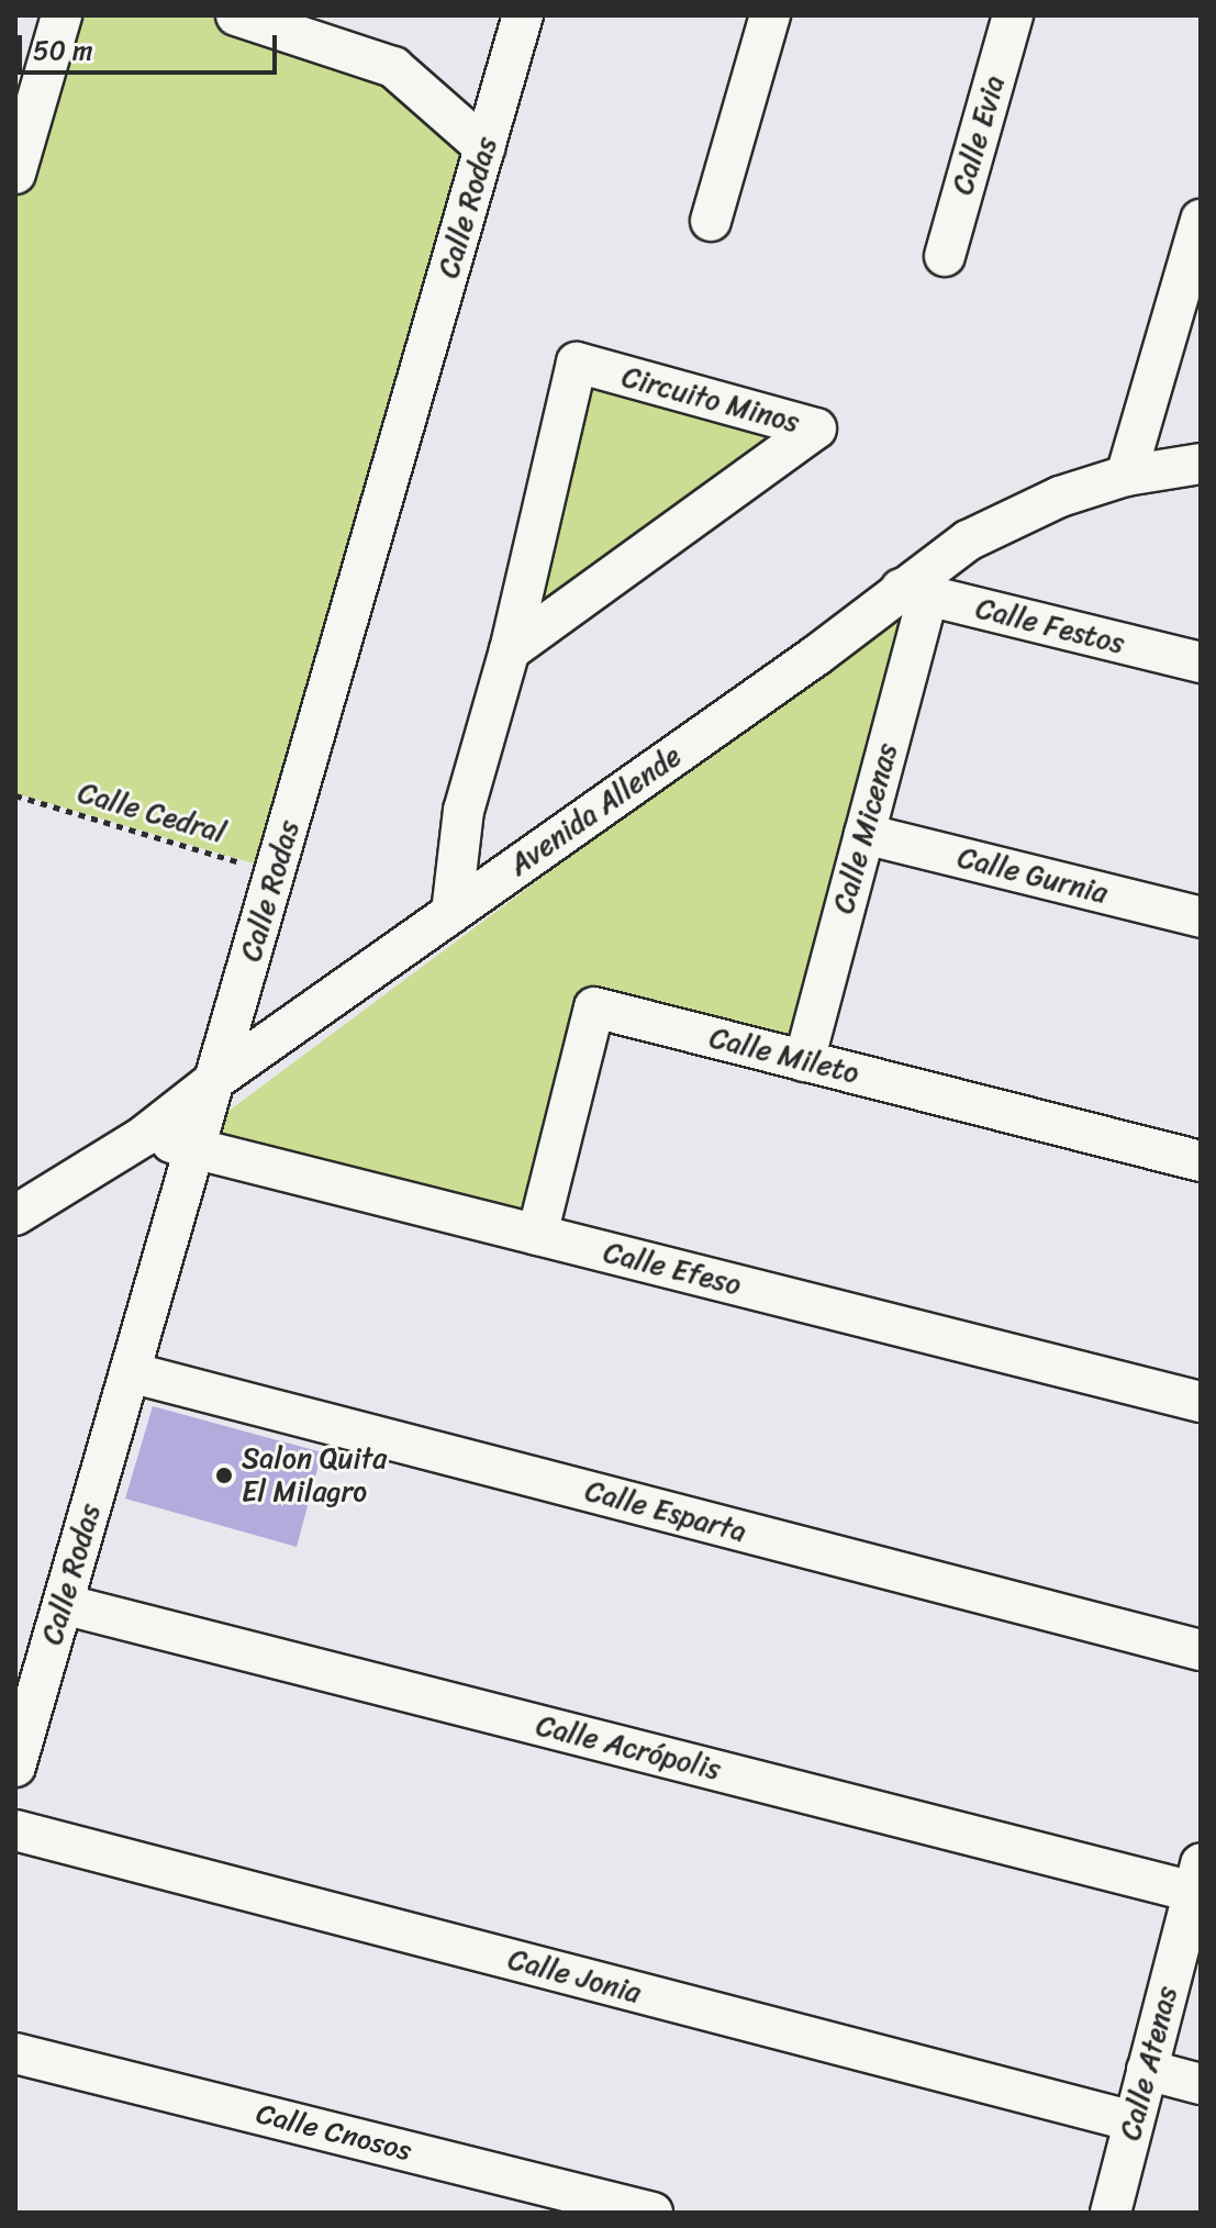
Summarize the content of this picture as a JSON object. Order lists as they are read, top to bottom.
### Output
{
  "streets": {
    "street": [
      "Calle Evia",
      "Calle Rodas",
      "Circuito Minos",
      "Calle Festos",
      "Avenida Allende",
      "Calle Micenas",
      "Calle Gurnia",
      "Calle Mileto",
      "Calle Efeso",
      "Calle Esparta",
      "Calle Acrópolis",
      "Calle Jonia",
      "Calle Atenas",
      "Calle Cnosos"
    ],
    "path": ["Calle Cedral"]
  },
  "crossings": [
    ["Calle Rodas", "Avenida Allende"],
    ["Calle Rodas", "Calle Cedral"],
    ["Calle Rodas", "Calle Efeso"],
    ["Calle Rodas", "Calle Esparta"],
    ["Calle Rodas", "Calle Acrópolis"],
    ["Circuito Minos", "Avenida Allende"],
    ["Calle Festos", "Avenida Allende"],
    ["Calle Festos", "Calle Micenas"],
    ["Avenida Allende", "Calle Micenas"],
    ["Avenida Allende", "Calle Efeso"],
    ["Calle Micenas", "Calle Gurnia"],
    ["Calle Micenas", "Calle Mileto"],
    ["Calle Mileto", "Calle Efeso"],
    ["Calle Acrópolis", "Calle Atenas"],
    ["Calle Jonia", "Calle Atenas"]
  ],
  "places": ["Salon Quita El Milagro"],
  "scale_bar": "50 m"
}
